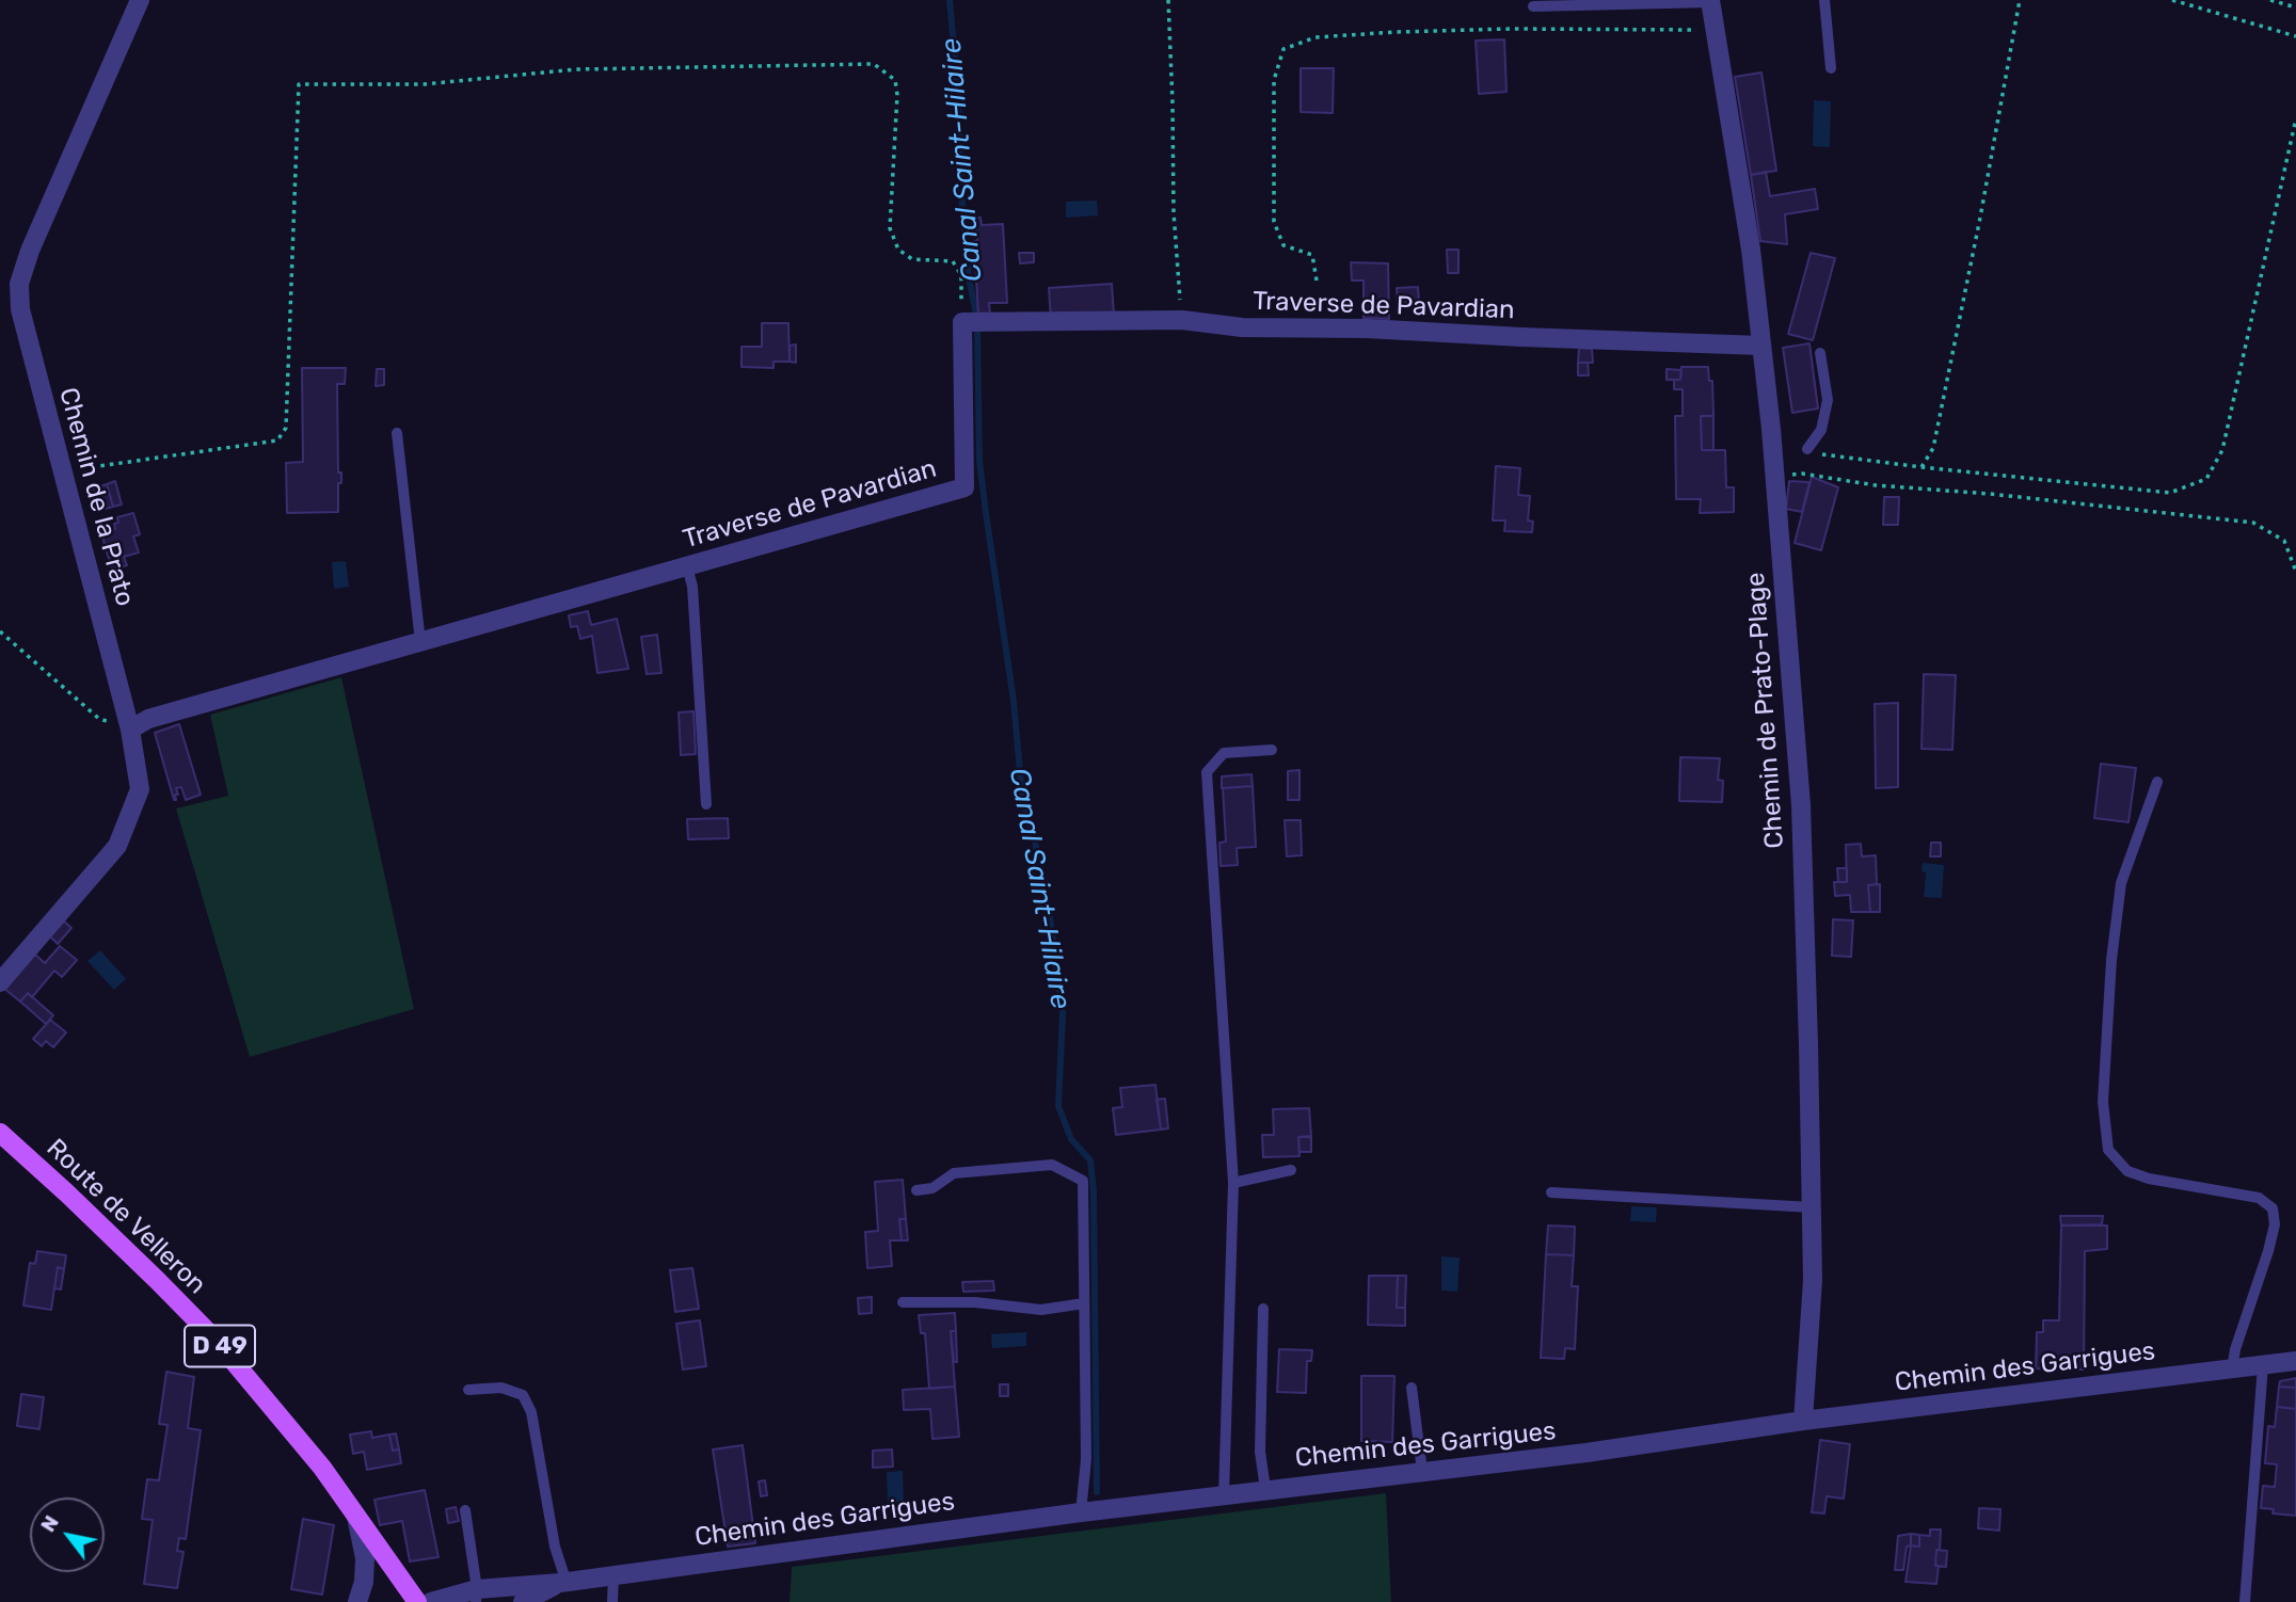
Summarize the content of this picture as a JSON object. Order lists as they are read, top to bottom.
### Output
{
  "streets": {
    "main road": ["Route de Velleron", "D 49"],
    "street": [
      "Traverse de Pavardian",
      "Chemin de la Prato",
      "Chemin de Prato-Plage",
      "Chemin des Garrigues"
    ]
  },
  "crossings": [
    ["Traverse de Pavardian", "Chemin de la Prato"],
    ["Traverse de Pavardian", "Chemin de Prato-Plage"],
    ["Chemin de Prato-Plage", "Chemin des Garrigues"],
    ["Route de Velleron", "D 49"]
  ],
  "water": ["Canal Saint-Hilaire"],
  "north": "top left"
}
